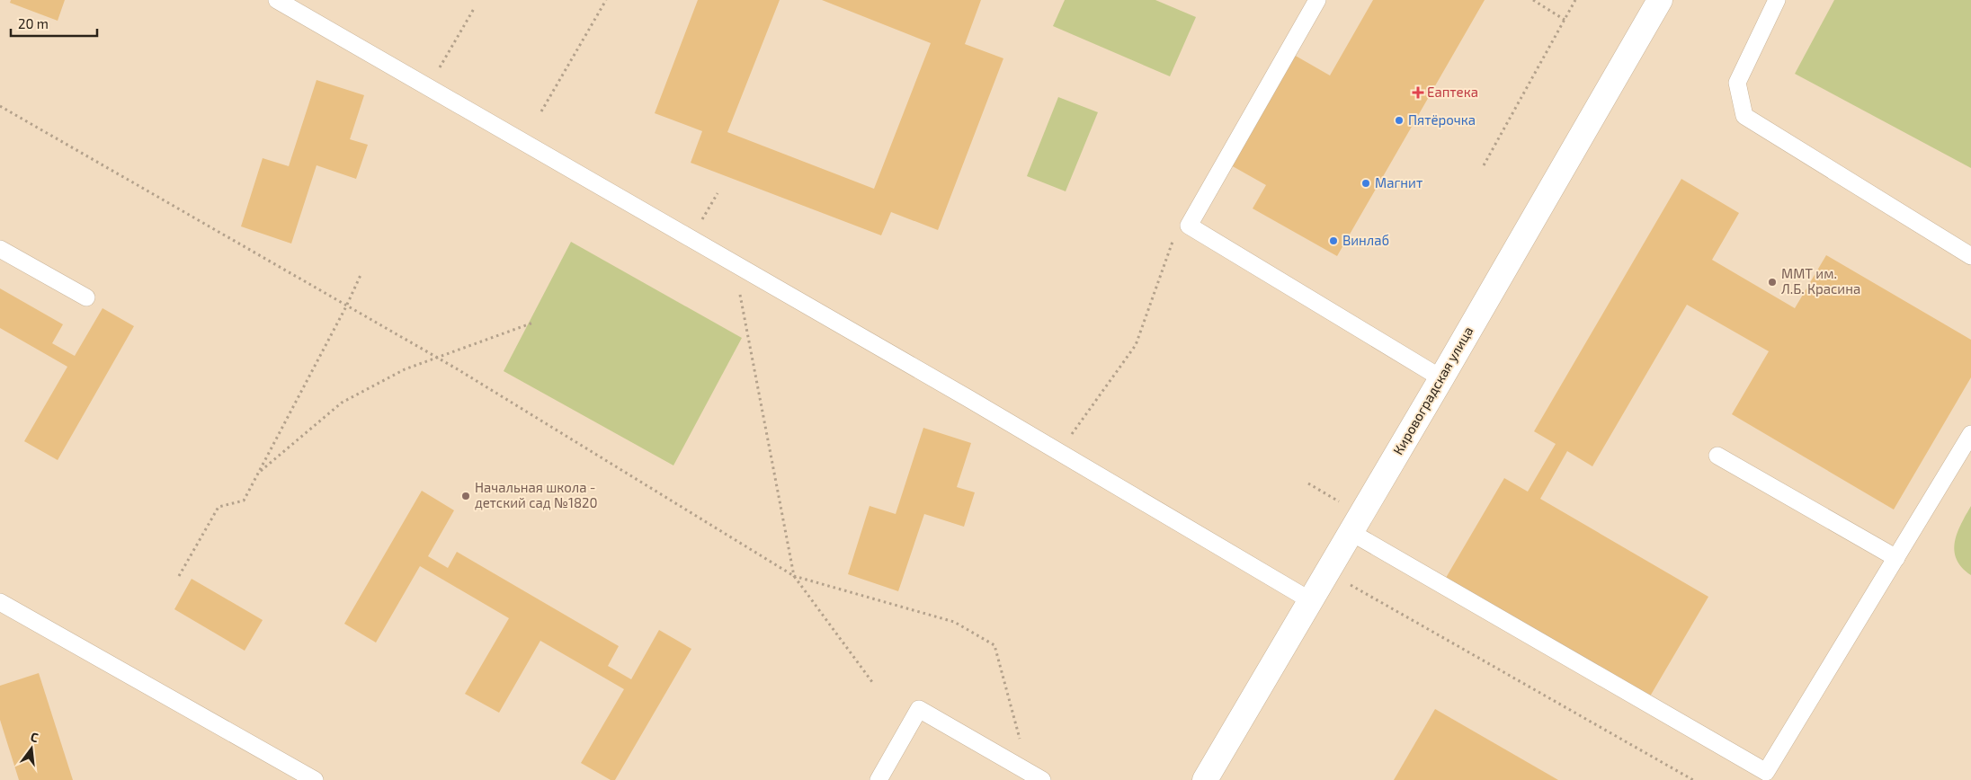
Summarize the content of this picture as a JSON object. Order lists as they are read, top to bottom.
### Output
{
  "streets": {
    "street": ["Кировоградская улица"]
  },
  "places": {
    "health": ["Еаптека"],
    "other": [
      "Пятёрочка",
      "Магнит",
      "Винлаб",
      "ММТ им. Л.Б. Красина",
      "Начальная школа - детский сад №1820"
    ]
  },
  "scale_bar": "20 m",
  "north": "top"
}
